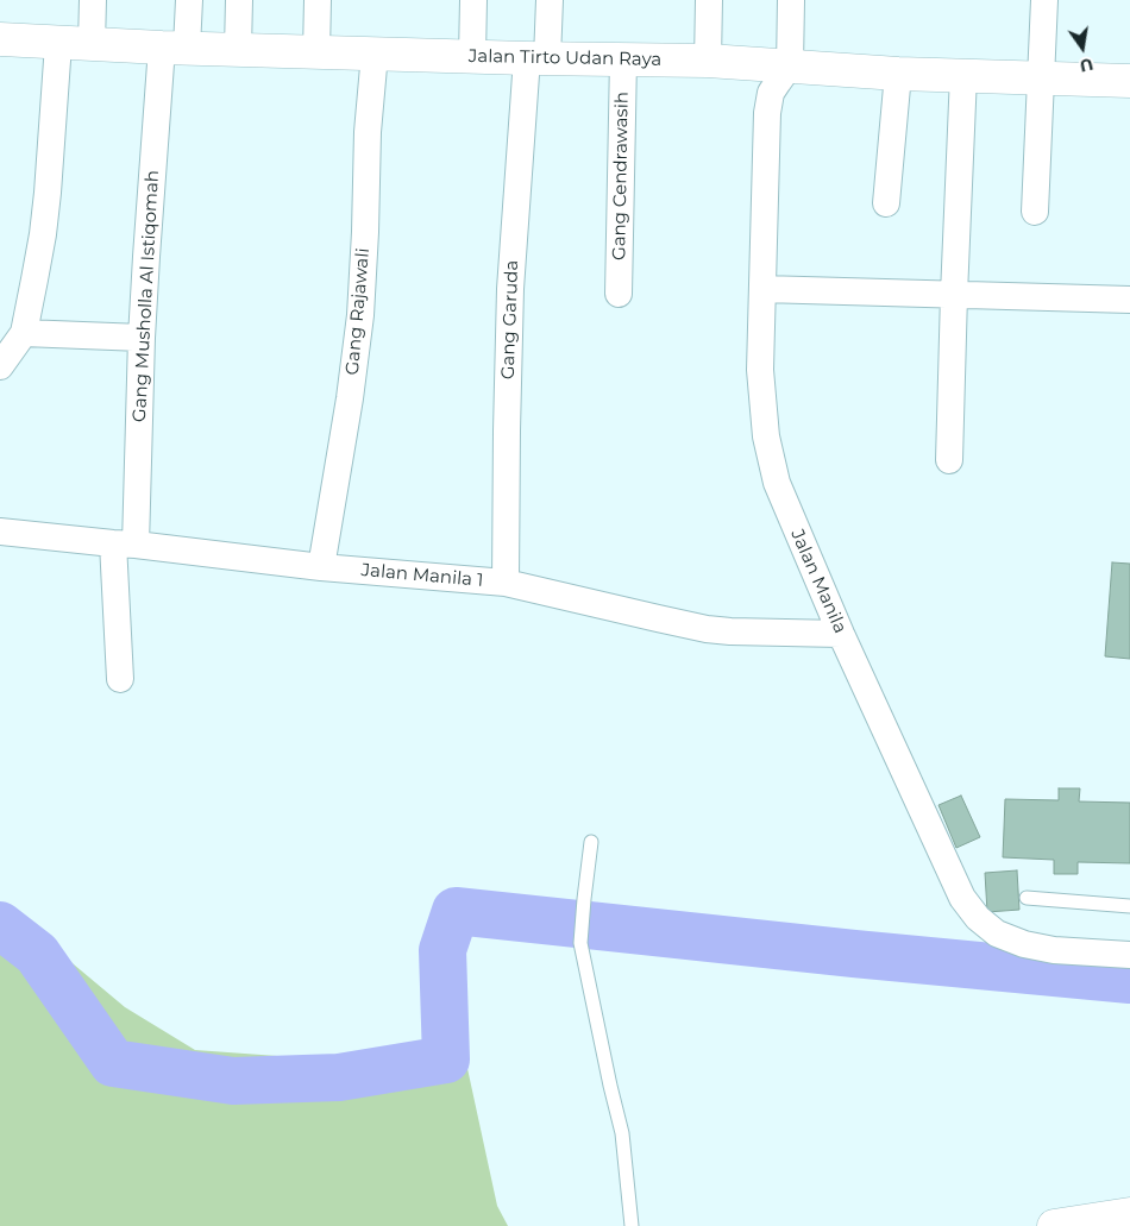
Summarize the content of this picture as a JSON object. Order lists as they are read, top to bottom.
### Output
{
  "streets": {
    "street": [
      "Jalan Tirto Udan Raya",
      "Gang Cendrawasih",
      "Gang Musholla Al Istiqomah",
      "Gang Rajawali",
      "Gang Garuda",
      "Jalan Manila 1",
      "Jalan Manila"
    ]
  },
  "crossings": [
    ["Jalan Tirto Udan Raya", "Gang Cendrawasih"],
    ["Jalan Tirto Udan Raya", "Gang Musholla Al Istiqomah"],
    ["Jalan Tirto Udan Raya", "Gang Rajawali"],
    ["Jalan Tirto Udan Raya", "Gang Garuda"],
    ["Jalan Tirto Udan Raya", "Jalan Manila"],
    ["Gang Musholla Al Istiqomah", "Jalan Manila 1"],
    ["Gang Rajawali", "Jalan Manila 1"],
    ["Gang Garuda", "Jalan Manila 1"],
    ["Jalan Manila 1", "Jalan Manila"]
  ],
  "north": "bottom"
}
